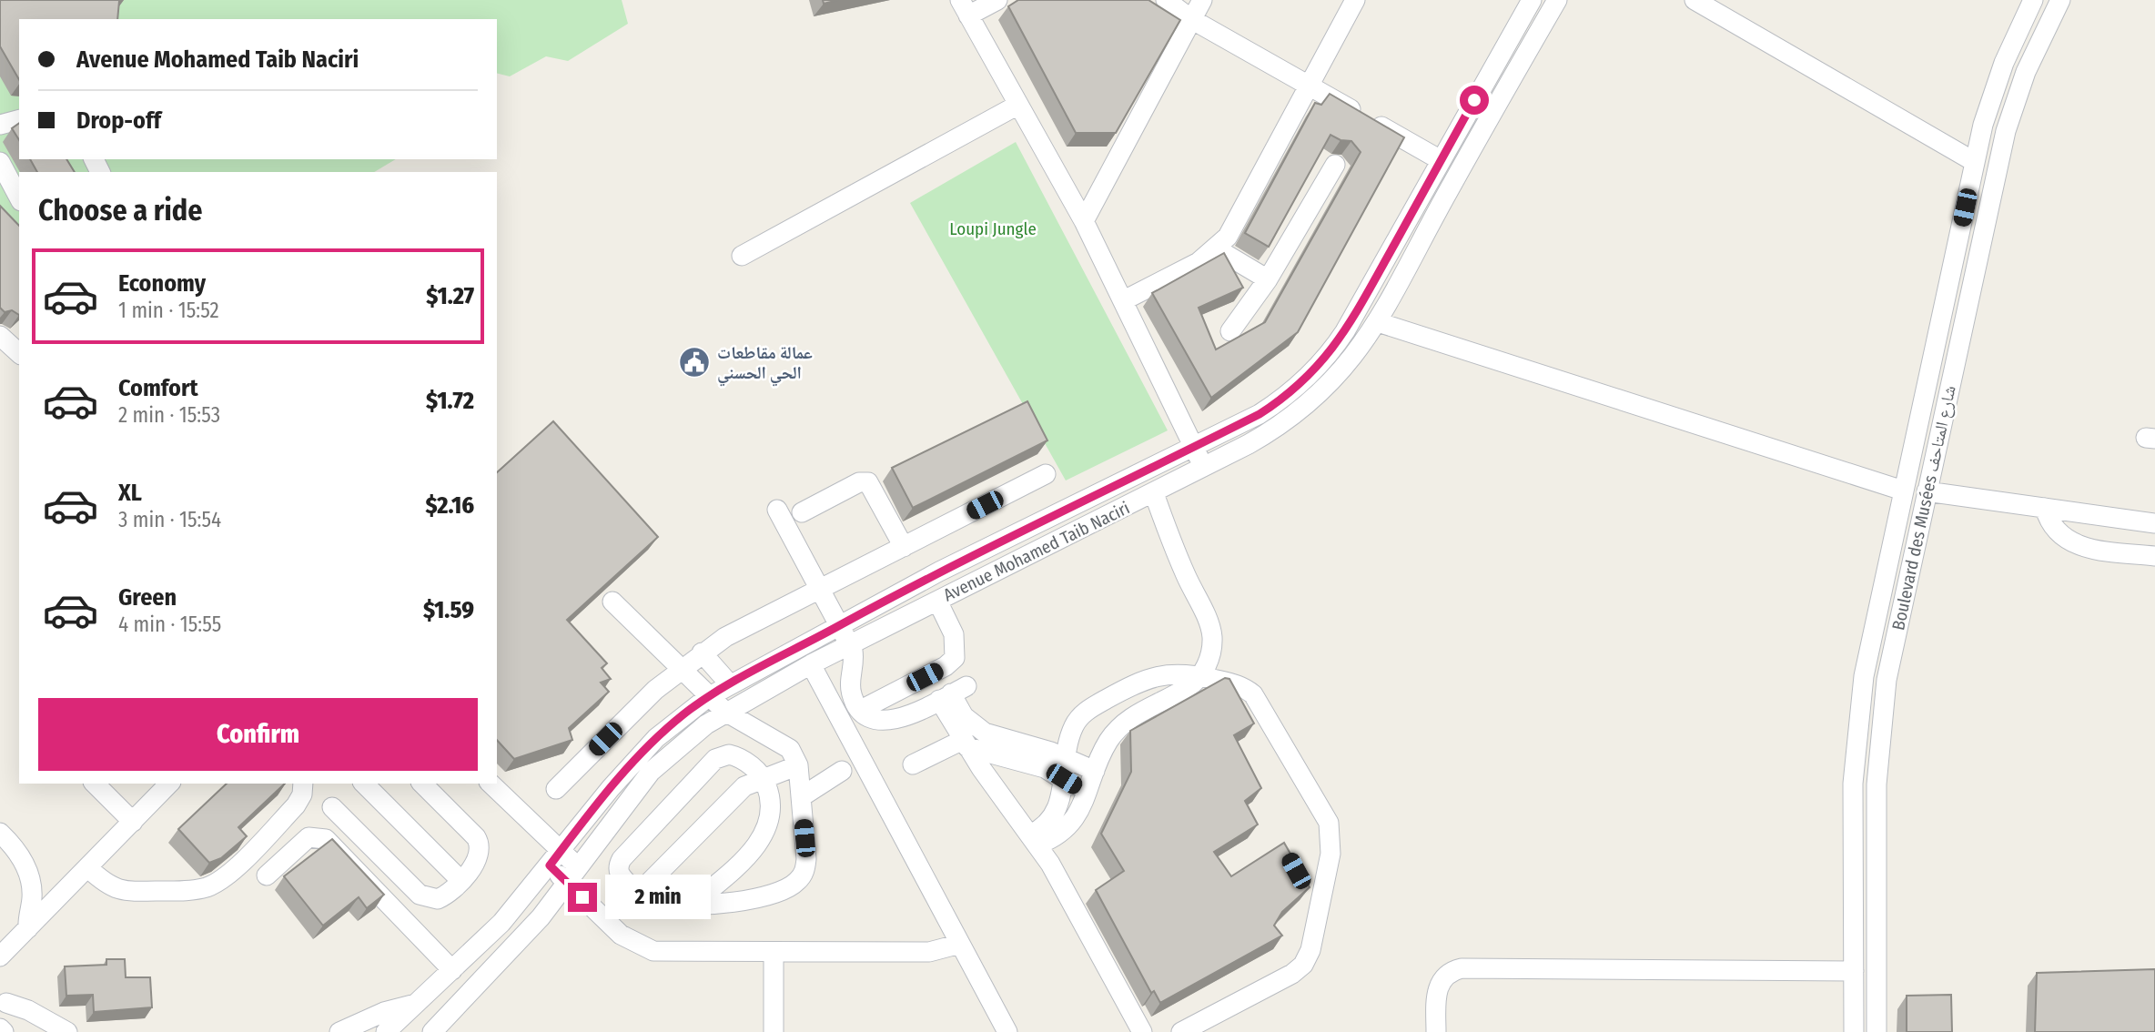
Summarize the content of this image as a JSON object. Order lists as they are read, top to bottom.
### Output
{
  "streets": {
    "street": ["Boulevard des Musées شارع المتاحف", "Avenue Mohamed Taib Naciri"]
  },
  "parks": ["Loupi Jungle"],
  "places": {
    "public building": ["عمالة مقاطعات الحي الحسني"]
  },
  "page": {
    "banner": ["Avenue Mohamed Taib Naciri", "Drop-off"],
    "heading": "Choose a ride",
    "list": [
      {
        "name": "Economy",
        "note": "1 min · 15:52",
        "value": "$1.27"
      },
      {
        "name": "Comfort",
        "note": "2 min · 15:53",
        "value": "$1.72"
      },
      {
        "name": "XL",
        "note": "3 min · 15:54",
        "value": "$2.16"
      },
      {
        "name": "Green",
        "note": "4 min · 15:55",
        "value": "$1.59"
      }
    ],
    "buttons": "Confirm",
    "bubble": "2 min"
  }
}
